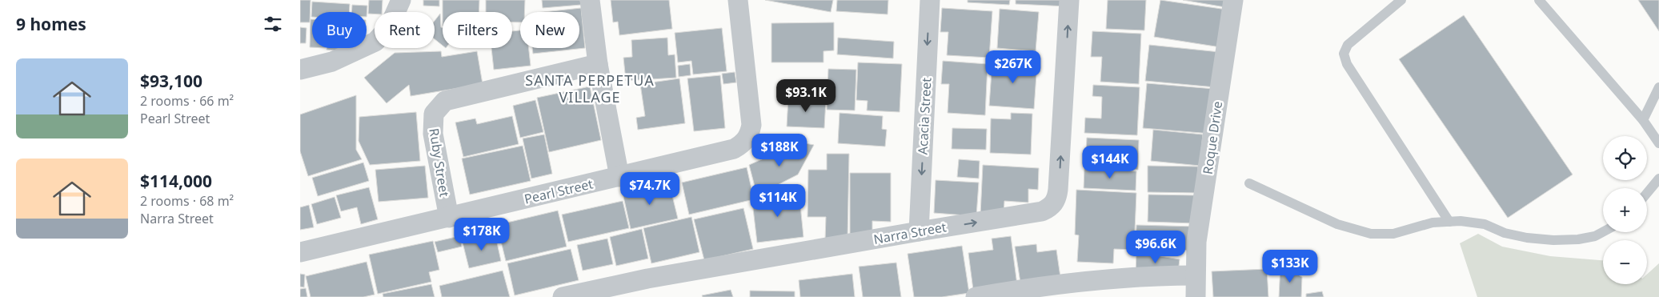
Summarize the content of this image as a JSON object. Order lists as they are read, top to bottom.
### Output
{
  "streets": {
    "street": [
      "Acacia Street",
      "Roque Drive",
      "Ruby Street",
      "Pearl Street",
      "Narra Street"
    ]
  },
  "crossings": [
    ["Acacia Street", "Narra Street"],
    ["Ruby Street", "Pearl Street"]
  ],
  "one_way": ["Acacia Street", "Narra Street"],
  "districts": ["SANTA PERPETUA VILLAGE"],
  "page": {
    "heading": "9 homes",
    "chip": [
      "Buy",
      "Rent",
      "Filters",
      "New"
    ],
    "list": [
      {
        "name": "$93,100",
        "note": "2 rooms · 66 m² · Pearl Street"
      },
      {
        "name": "$114,000",
        "note": "2 rooms · 68 m² · Narra Street"
      }
    ],
    "price": [
      "$267K",
      "$93.1K",
      "$188K",
      "$144K",
      "$74.7K",
      "$114K",
      "$178K",
      "$96.6K",
      "$133K"
    ],
    "map_buttons": ["+", "−"]
  }
}
